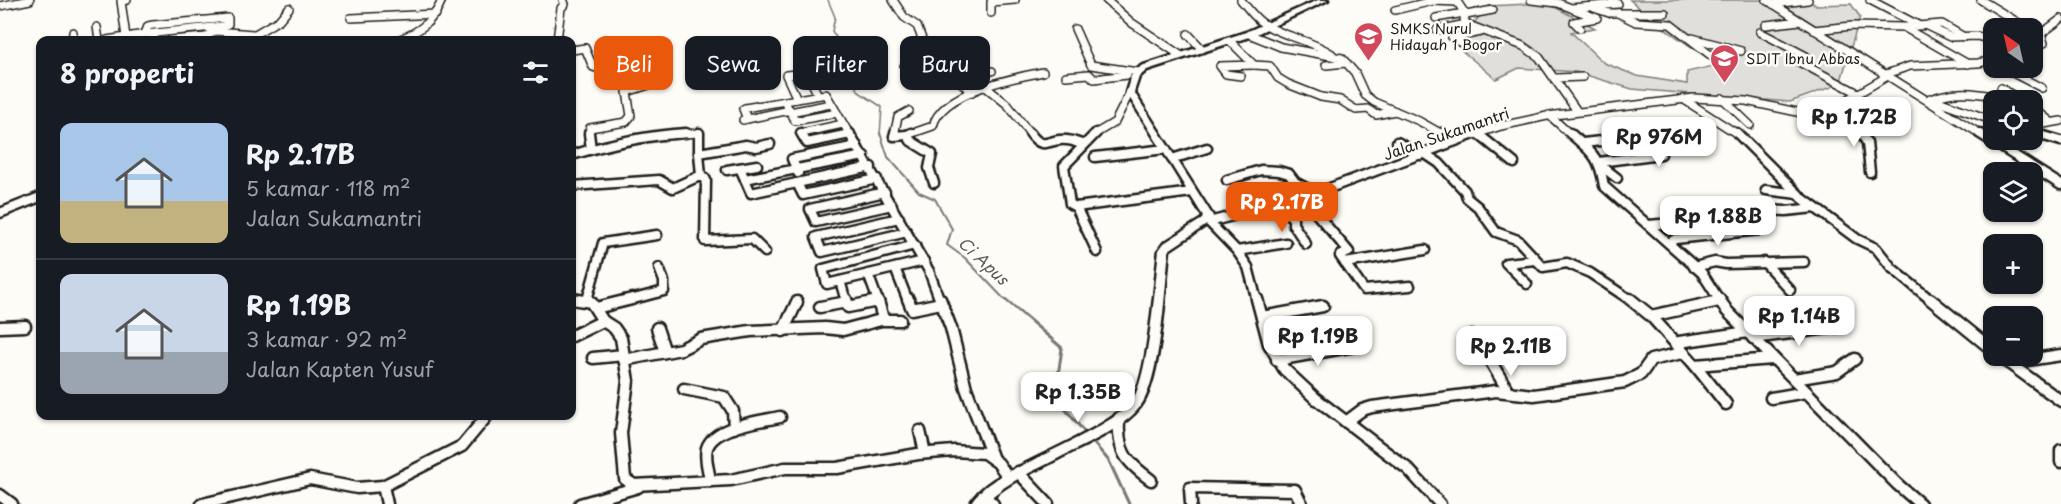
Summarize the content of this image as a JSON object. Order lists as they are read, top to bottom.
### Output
{
  "streets": {
    "street": ["Jalan Sukamantri"]
  },
  "water": ["Ci Apus"],
  "places": {
    "school or university": ["SMKS Nurul Hidayah 1 Bogor", "SDIT Ibnu Abbas"]
  },
  "north": "top left",
  "page": {
    "map_buttons": ["+", "−"],
    "chip": [
      "Beli",
      "Sewa",
      "Filter",
      "Baru"
    ],
    "heading": "8 properti",
    "price": [
      "Rp 1.72B",
      "Rp 976M",
      "Rp 2.17B",
      "Rp 1.88B",
      "Rp 1.14B",
      "Rp 1.19B",
      "Rp 2.11B",
      "Rp 1.35B"
    ],
    "list": [
      {
        "name": "Rp 2.17B",
        "note": "5 kamar · 118 m² · Jalan Sukamantri"
      },
      {
        "name": "Rp 1.19B",
        "note": "3 kamar · 92 m² · Jalan Kapten Yusuf"
      }
    ]
  }
}
